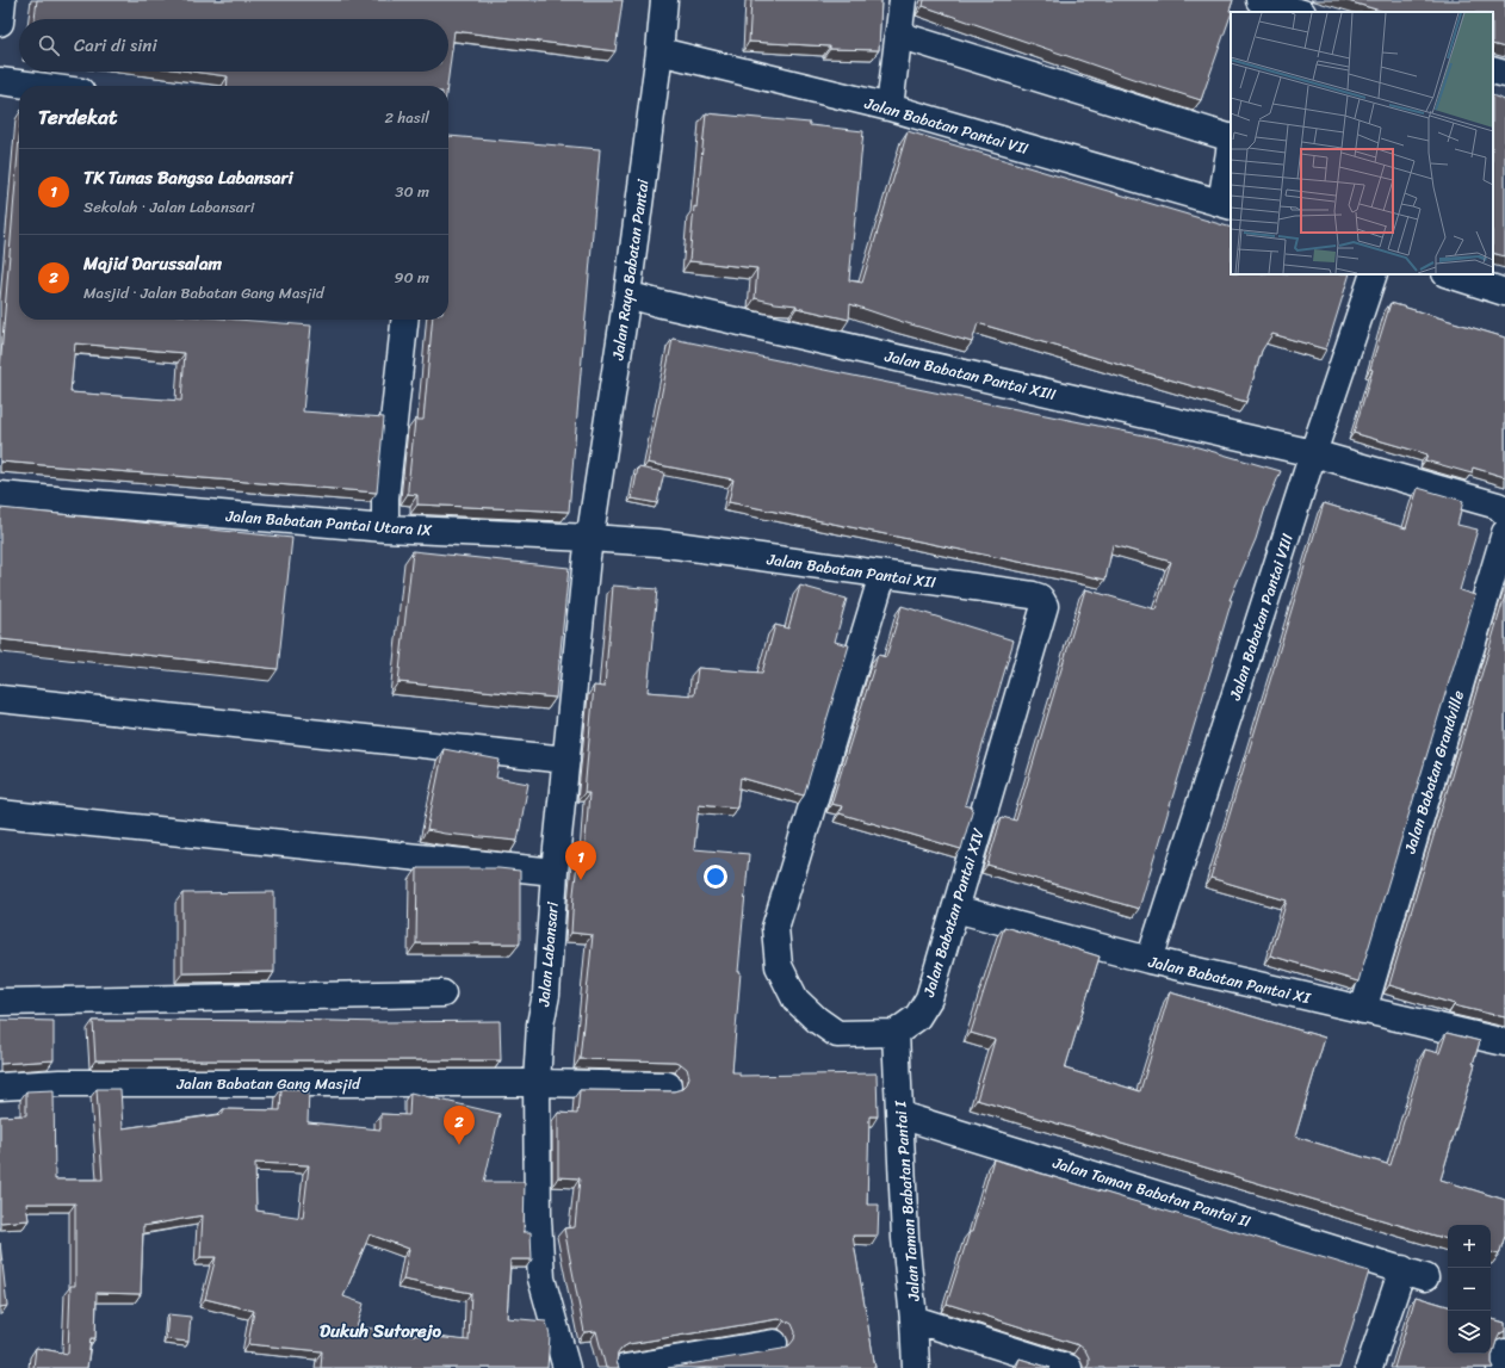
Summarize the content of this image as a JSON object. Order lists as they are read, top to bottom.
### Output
{
  "streets": {
    "street": [
      "Jalan Babatan Pantai VII",
      "Jalan Raya Babatan Pantai",
      "Jalan Babatan Pantai XIII",
      "Jalan Babatan Pantai Utara IX",
      "Jalan Babatan Pantai XII",
      "Jalan Babatan Pantai VIII",
      "Jalan Babatan Grandville",
      "Jalan Babatan Pantai XIV",
      "Jalan Labansari",
      "Jalan Babatan Pantai XI",
      "Jalan Babatan Gang Masjid",
      "Jalan Taman Babatan Pantai II",
      "Jalan Taman Babatan Pantai I"
    ]
  },
  "crossings": [
    ["Jalan Babatan Pantai VII", "Jalan Raya Babatan Pantai"],
    ["Jalan Raya Babatan Pantai", "Jalan Babatan Pantai XIII"],
    ["Jalan Raya Babatan Pantai", "Jalan Babatan Pantai Utara IX"],
    ["Jalan Raya Babatan Pantai", "Jalan Labansari"],
    ["Jalan Babatan Pantai XIII", "Jalan Babatan Pantai VIII"],
    ["Jalan Babatan Pantai Utara IX", "Jalan Babatan Pantai XII"],
    ["Jalan Babatan Pantai Utara IX", "Jalan Labansari"],
    ["Jalan Babatan Pantai XII", "Jalan Babatan Pantai XIV"],
    ["Jalan Babatan Pantai VIII", "Jalan Babatan Pantai XI"],
    ["Jalan Babatan Grandville", "Jalan Babatan Pantai XI"],
    ["Jalan Babatan Pantai XIV", "Jalan Babatan Pantai XI"],
    ["Jalan Babatan Pantai XIV", "Jalan Taman Babatan Pantai I"],
    ["Jalan Labansari", "Jalan Babatan Gang Masjid"],
    ["Jalan Taman Babatan Pantai II", "Jalan Taman Babatan Pantai I"]
  ],
  "districts": ["Dukuh Sutorejo"],
  "page": {
    "search": "Cari di sini",
    "heading": ["Terdekat", "2 hasil"],
    "list": [
      {
        "mark": "1",
        "name": "TK Tunas Bangsa Labansari",
        "note": "Sekolah · Jalan Labansari",
        "value": "30 m"
      },
      {
        "mark": "2",
        "name": "Majid Darussalam",
        "note": "Masjid · Jalan Babatan Gang Masjid",
        "value": "90 m"
      }
    ],
    "pins": ["1", "2"],
    "map_buttons": ["+", "−"]
  }
}
